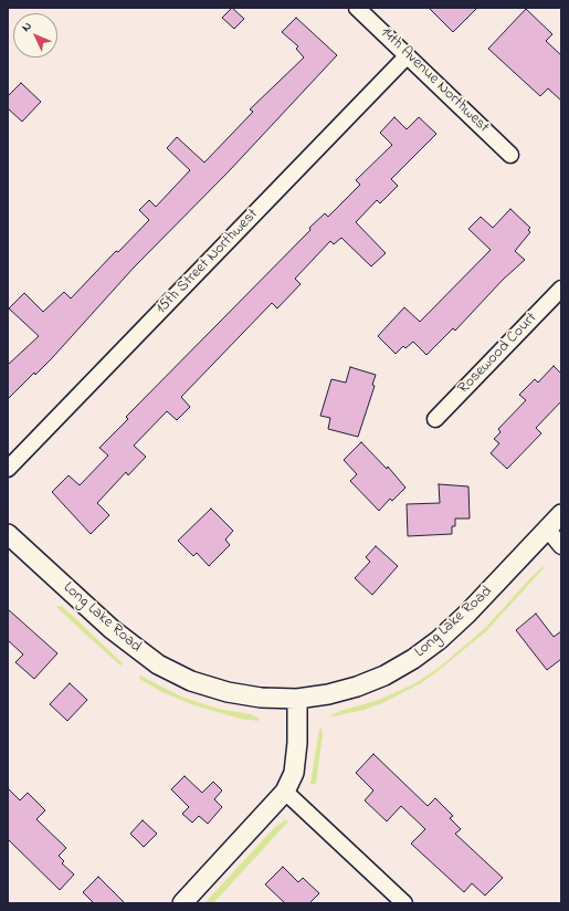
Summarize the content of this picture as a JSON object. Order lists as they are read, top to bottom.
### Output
{
  "streets": {
    "street": [
      "14th Avenue Northwest",
      "15th Street Northwest",
      "Rosewood Court",
      "Long Lake Road"
    ]
  },
  "crossings": [
    ["14th Avenue Northwest", "15th Street Northwest"]
  ],
  "north": "top left"
}
